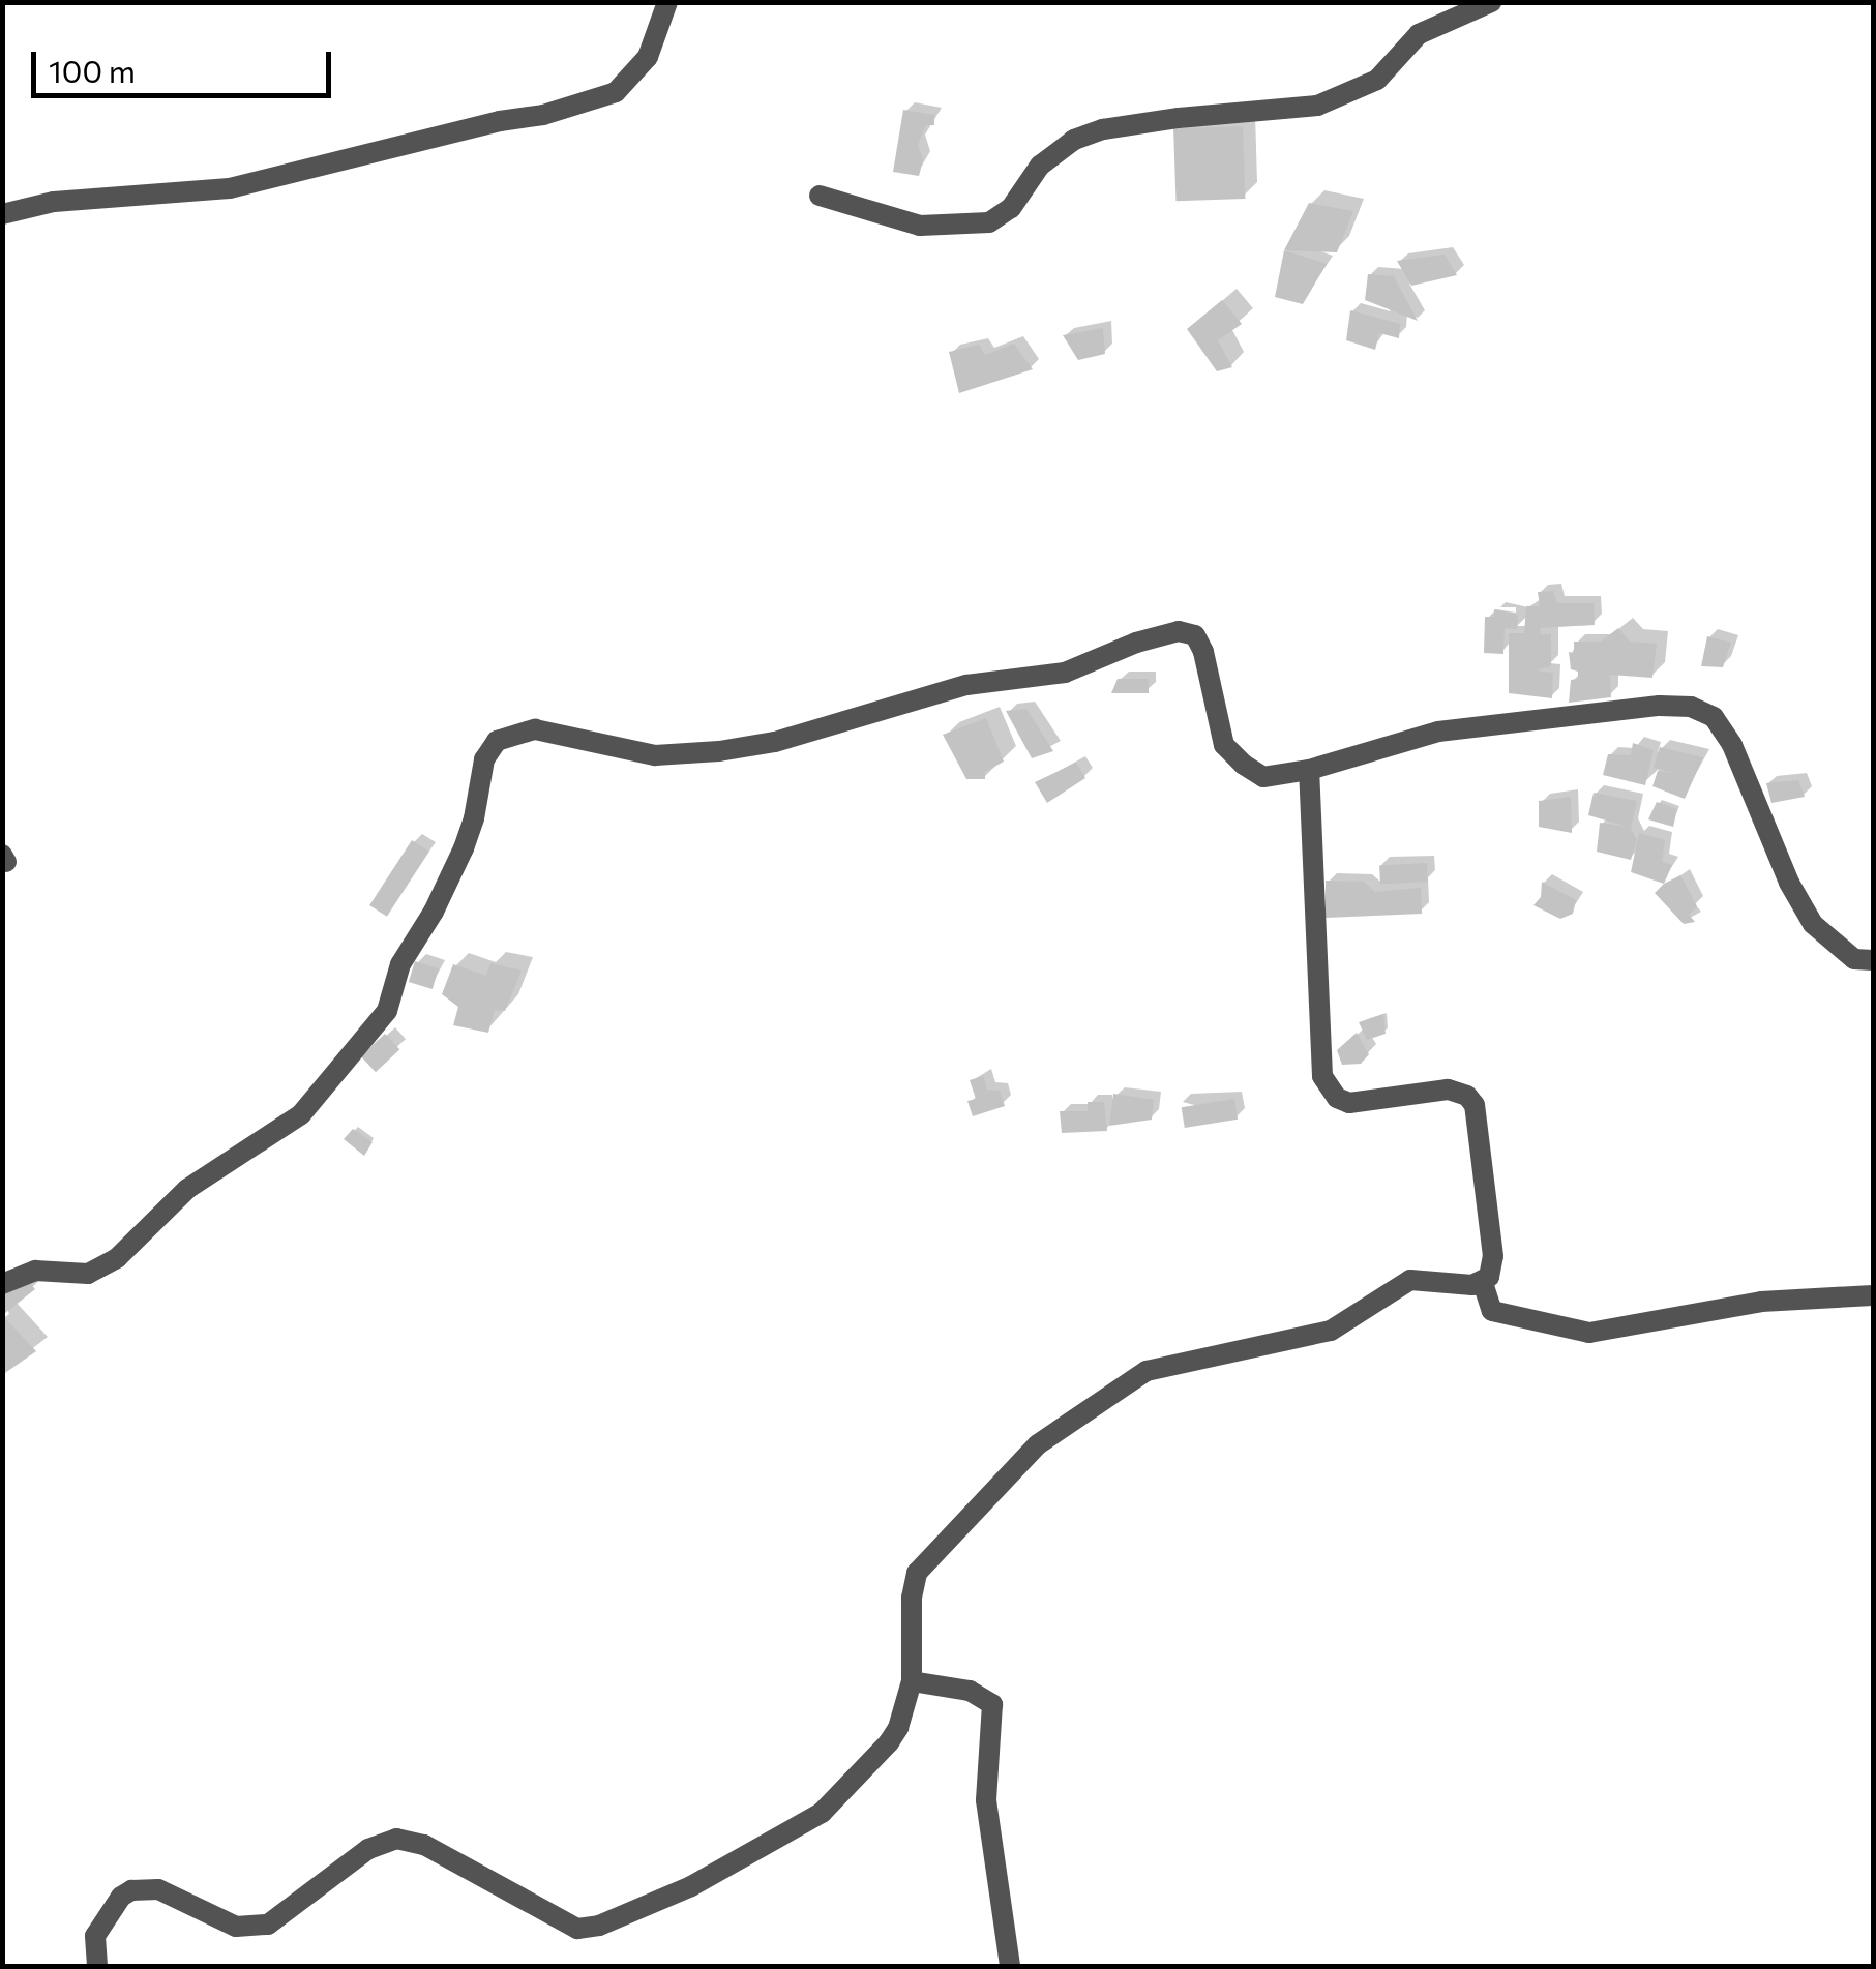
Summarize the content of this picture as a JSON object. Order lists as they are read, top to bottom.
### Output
{
  "scale_bar": "100 m"
}
